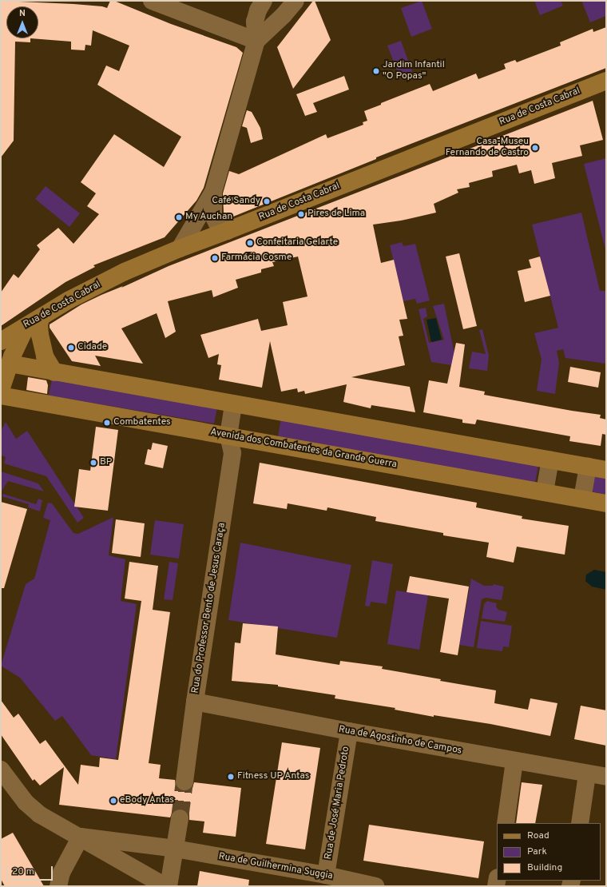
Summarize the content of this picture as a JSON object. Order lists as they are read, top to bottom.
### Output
{
  "streets": {
    "main road": ["Rua de Costa Cabral", "Avenida dos Combatentes da Grande Guerra"],
    "street": [
      "Rua do Professor Bento de Jesus Caraça",
      "Rua de Agostinho de Campos",
      "Rua de José Maria Pedroto",
      "Rua de Guilhermina Suggia"
    ]
  },
  "crossings": [
    ["Avenida dos Combatentes da Grande Guerra", "Rua do Professor Bento de Jesus Caraça"],
    ["Rua do Professor Bento de Jesus Caraça", "Rua de Agostinho de Campos"],
    ["Rua de Agostinho de Campos", "Rua de José Maria Pedroto"],
    ["Rua de José Maria Pedroto", "Rua de Guilhermina Suggia"]
  ],
  "places": [
    "Jardim Infantil \"O Popas\"",
    "Casa-Museu Fernando de Castro",
    "Café Sandy",
    "Pires de Lima",
    "My Auchan",
    "Confeitaria Gelarte",
    "Farmácia Cosme",
    "Cidade",
    "Combatentes",
    "BP",
    "Fitness UP Antas",
    "eBody Antas"
  ],
  "legend": ["Road", "Park", "Building"],
  "scale_bar": "20 m",
  "north": "top"
}
